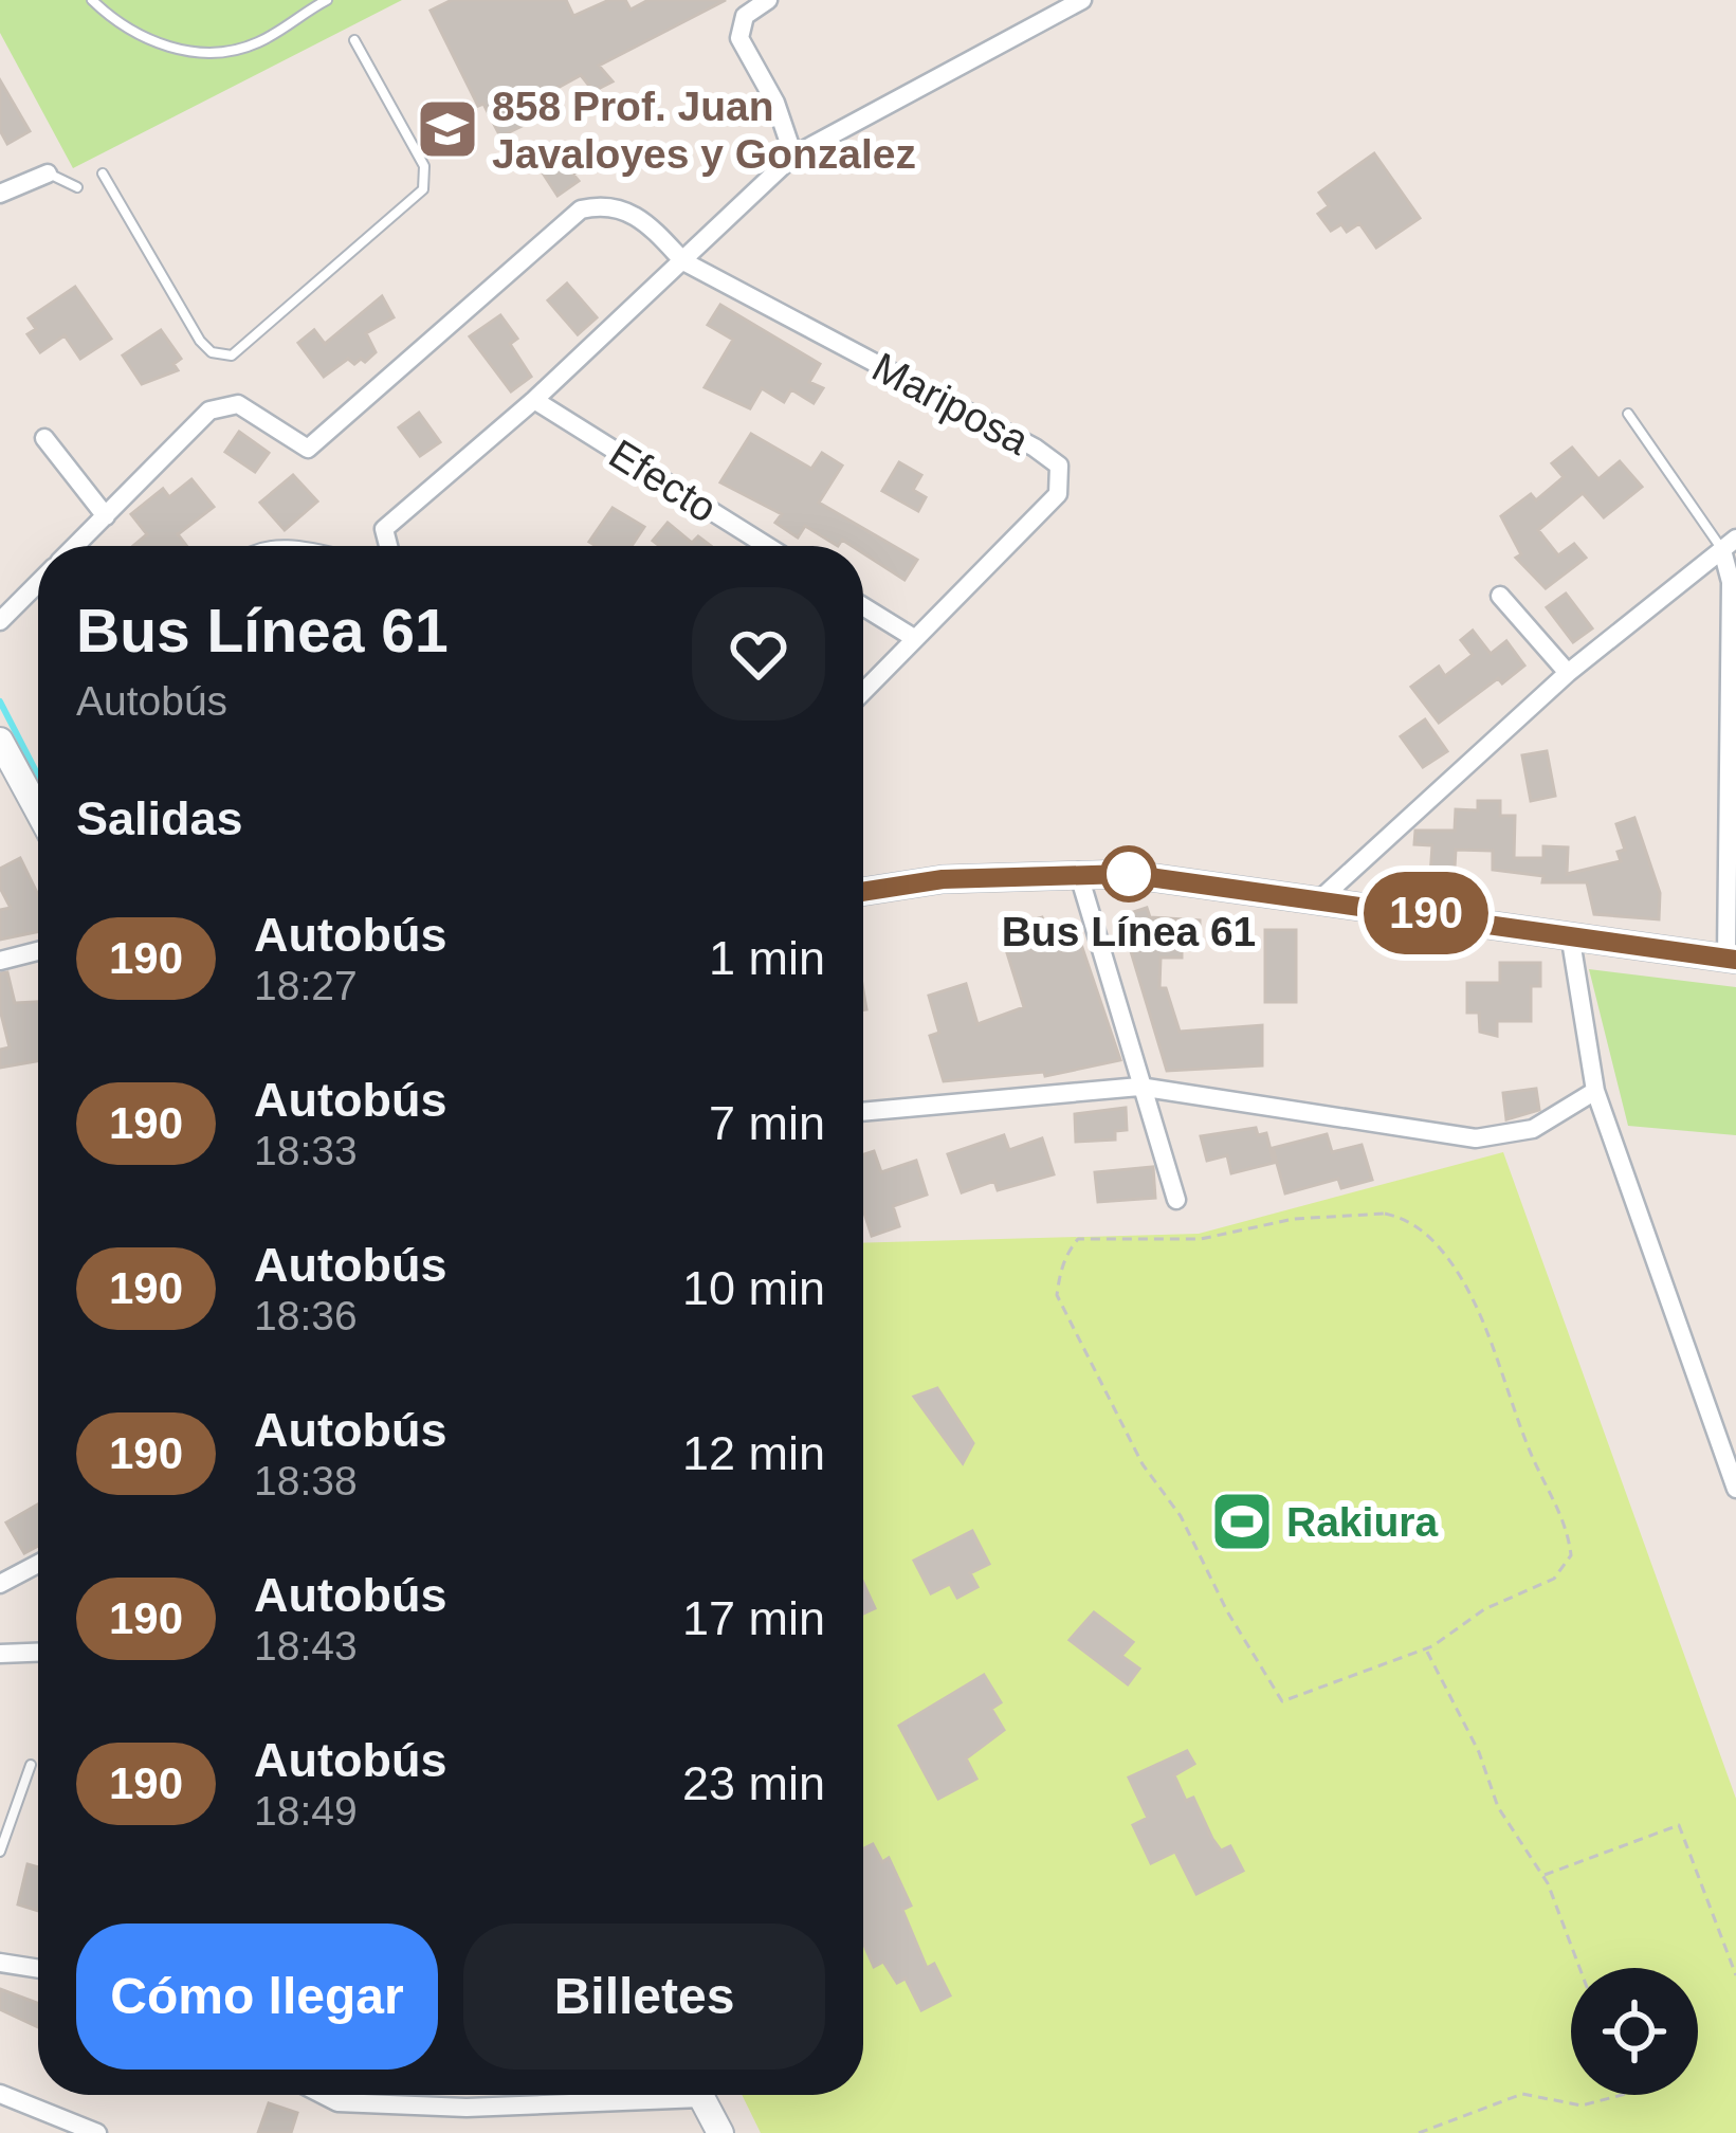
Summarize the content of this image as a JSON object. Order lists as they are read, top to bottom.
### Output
{
  "streets": {
    "street": ["Mariposa", "Efecto"]
  },
  "places": {
    "school or university": ["858 Prof. Juan Javaloyes y Gonzalez"],
    "other": ["Bus Línea 61"],
    "sports": ["Rakiura"]
  },
  "lines": ["bus line 190"],
  "page": {
    "on_map": "190",
    "heading": [
      ["Bus Línea 61", "Autobús"],
      "Salidas"
    ],
    "list": [
      {
        "mark": "190",
        "name": "Autobús",
        "note": "18:27",
        "value": "1 min"
      },
      {
        "mark": "190",
        "name": "Autobús",
        "note": "18:33",
        "value": "7 min"
      },
      {
        "mark": "190",
        "name": "Autobús",
        "note": "18:36",
        "value": "10 min"
      },
      {
        "mark": "190",
        "name": "Autobús",
        "note": "18:38",
        "value": "12 min"
      },
      {
        "mark": "190",
        "name": "Autobús",
        "note": "18:43",
        "value": "17 min"
      },
      {
        "mark": "190",
        "name": "Autobús",
        "note": "18:49",
        "value": "23 min"
      }
    ],
    "buttons": ["Cómo llegar", "Billetes"]
  }
}
